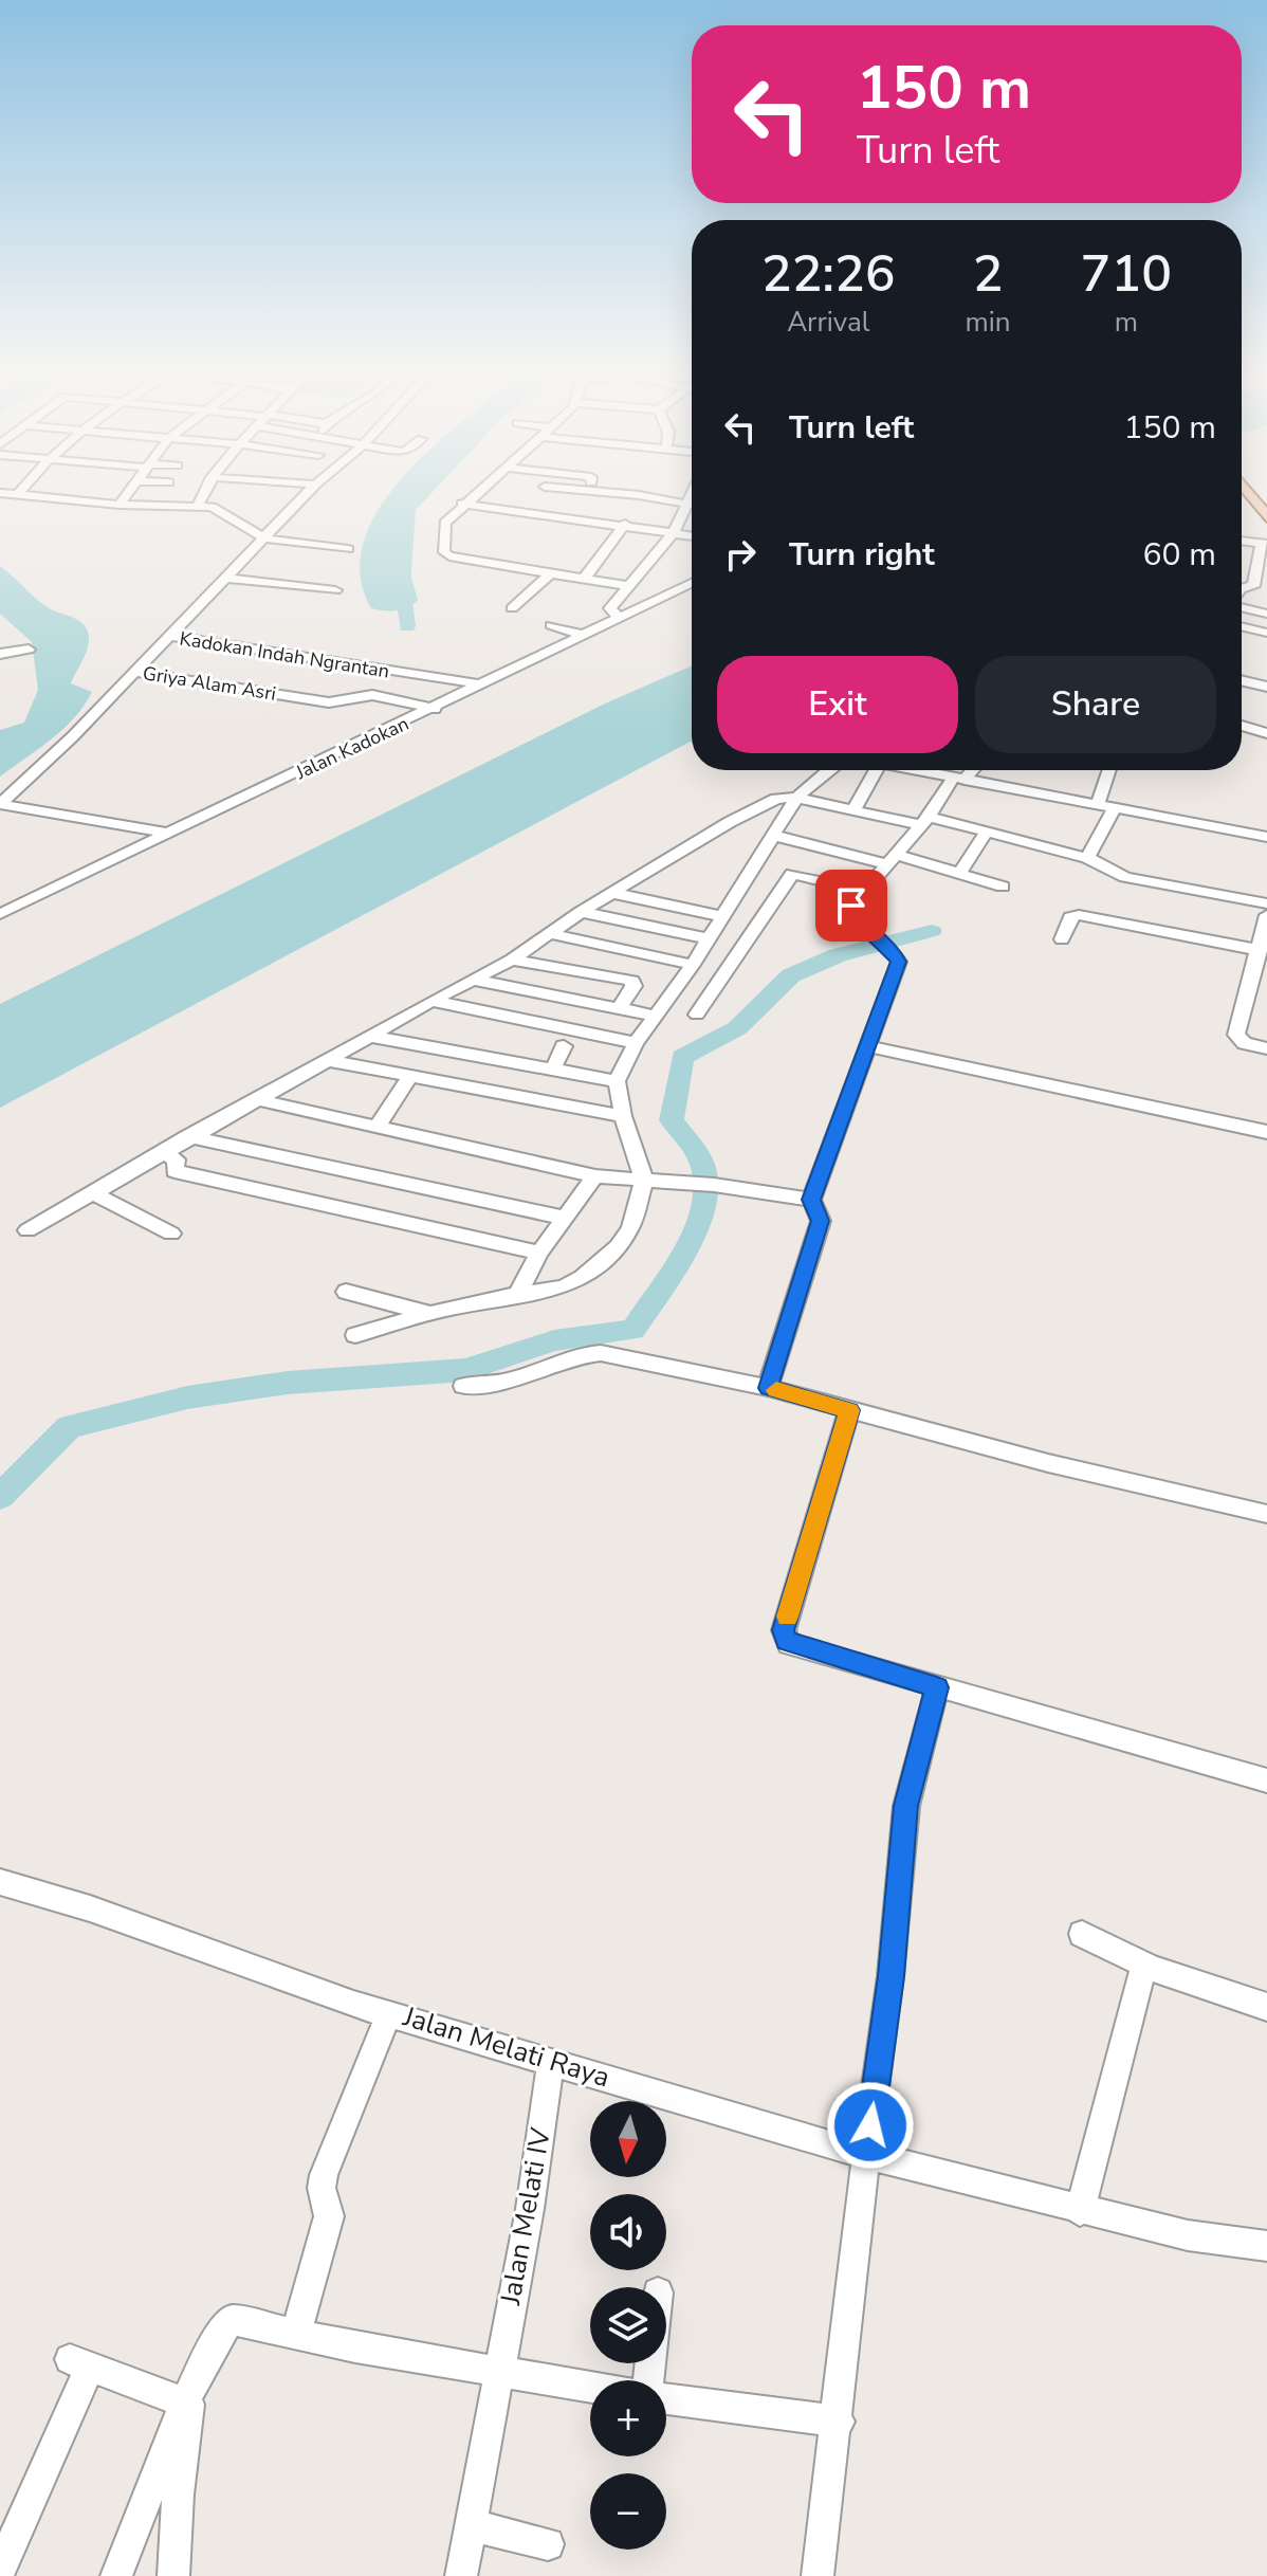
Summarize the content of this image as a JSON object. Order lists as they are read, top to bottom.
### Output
{
  "streets": {
    "street": [
      "Kadokan Indah Ngrantan",
      "Griya Alam Asri",
      "Jalan Kadokan",
      "Jalan Melati Raya",
      "Jalan Melati IV"
    ]
  },
  "crossings": [
    ["Kadokan Indah Ngrantan", "Jalan Kadokan"],
    ["Griya Alam Asri", "Jalan Kadokan"],
    ["Jalan Melati Raya", "Jalan Melati IV"]
  ],
  "north": "bottom",
  "page": {
    "turn": ["150 m", "Turn left"],
    "eta": [
      "22:26",
      "Arrival",
      "2",
      "min",
      "710",
      "m"
    ],
    "list": [
      {
        "name": "Turn left",
        "value": "150 m"
      },
      {
        "name": "Turn right",
        "value": "60 m"
      }
    ],
    "buttons": ["Exit", "Share"],
    "map_buttons": ["+", "−"]
  }
}
